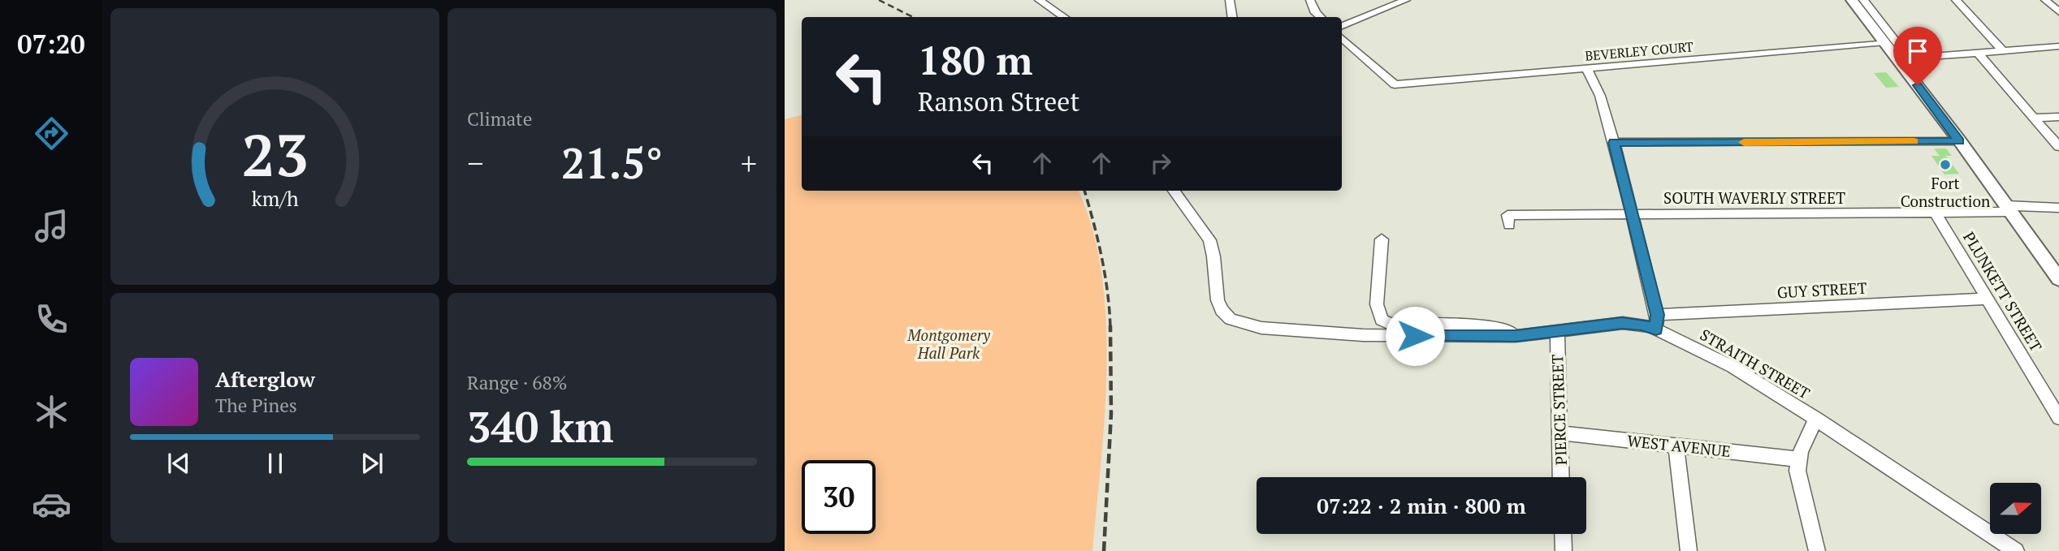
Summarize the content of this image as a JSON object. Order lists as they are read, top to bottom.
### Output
{
  "streets": {
    "street": [
      "BEVERLEY COURT",
      "SOUTH WAVERLY STREET",
      "GUY STREET",
      "PLUNKETT STREET",
      "STRAITH STREET",
      "PIERCE STREET",
      "WEST AVENUE"
    ]
  },
  "crossings": [
    ["SOUTH WAVERLY STREET", "PLUNKETT STREET"],
    ["GUY STREET", "PLUNKETT STREET"],
    ["GUY STREET", "STRAITH STREET"],
    ["STRAITH STREET", "PIERCE STREET"],
    ["PIERCE STREET", "WEST AVENUE"]
  ],
  "parks": ["Montgomery Hall Park"],
  "places": ["Fort Construction"],
  "north": "right",
  "page": {
    "tabs": "07:20",
    "tile": [
      "Climate",
      ["Range · 68%", "340 km"]
    ],
    "turn": ["180 m", "Ranson Street"],
    "heat": ["−", "21.5°", "+"],
    "song": ["Afterglow", "The Pines"],
    "limit": "30",
    "trip": "07:22 · 2 min · 800 m",
    "gauge": ["23", "km/h"]
  }
}
